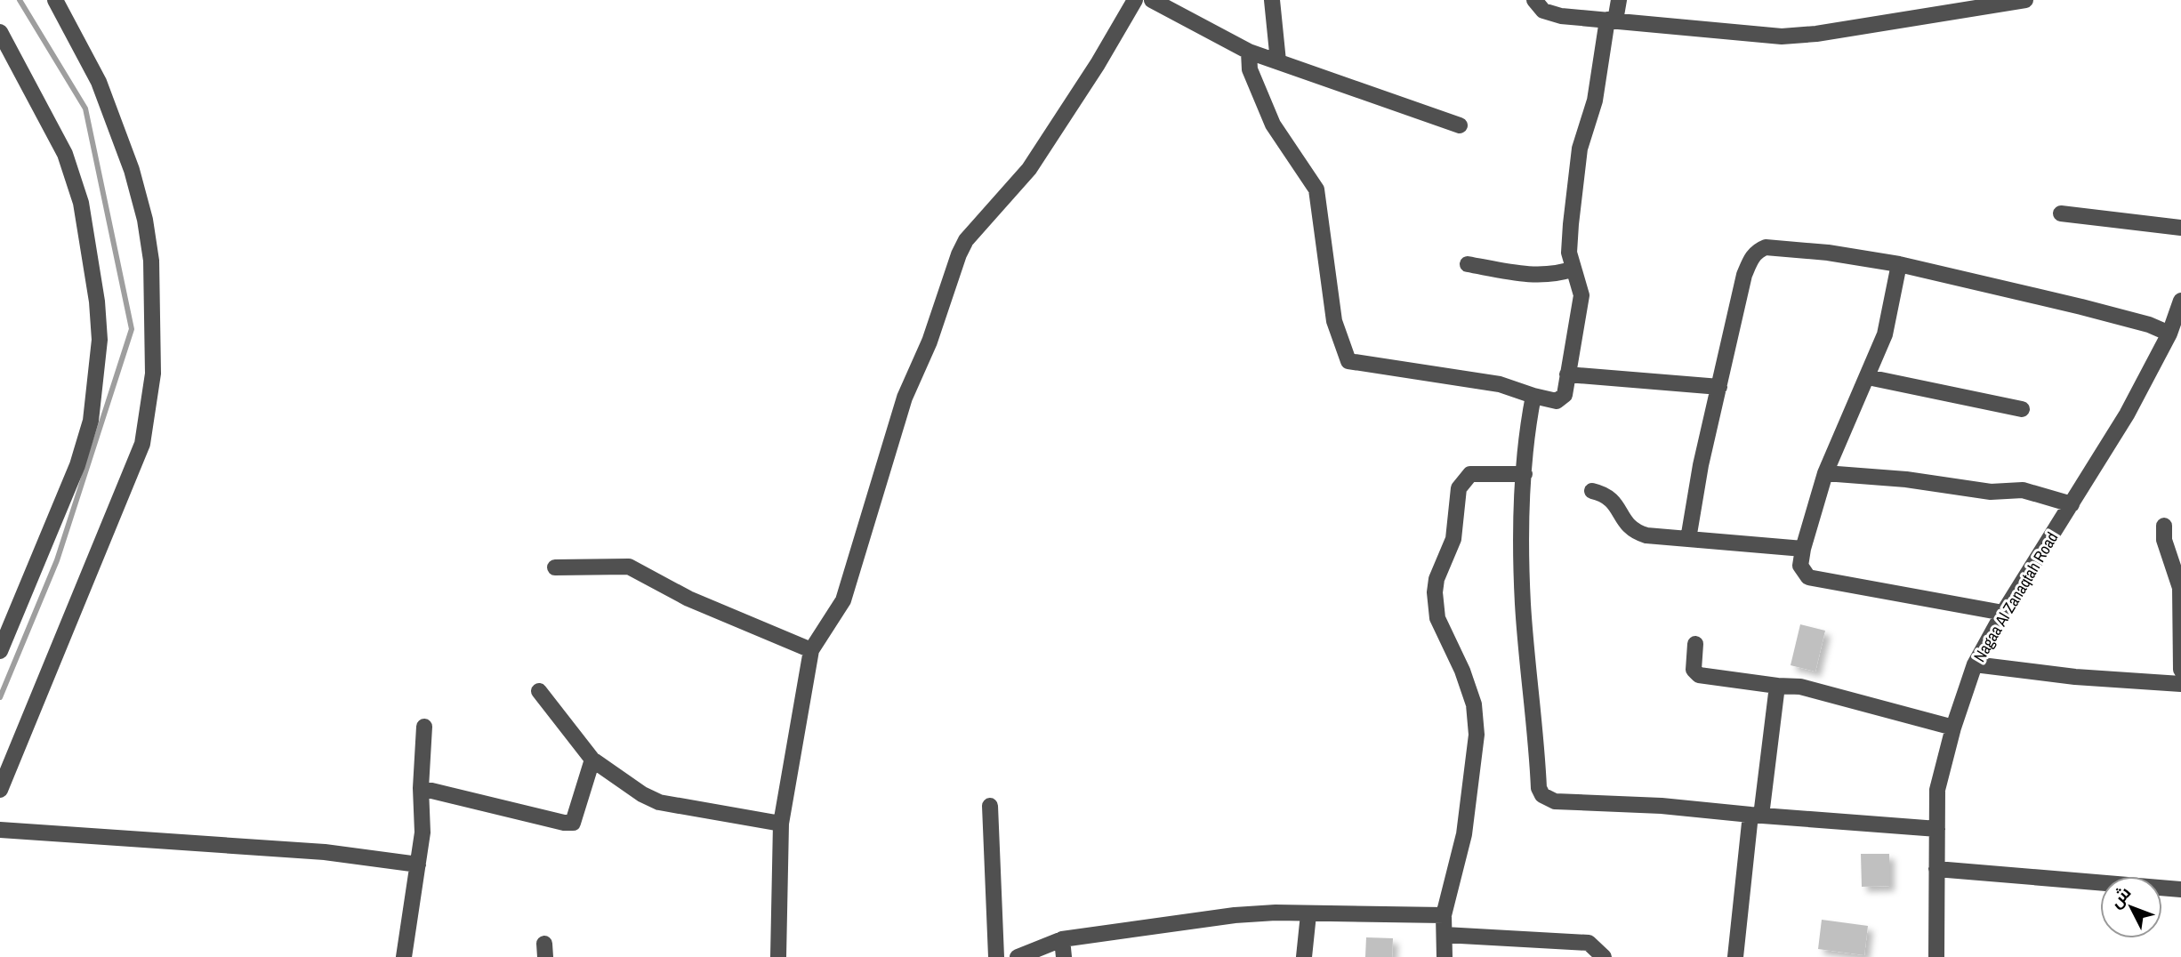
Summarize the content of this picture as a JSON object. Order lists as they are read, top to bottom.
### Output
{
  "streets": {
    "street": ["Nagaa Al Zanaqtah Road"]
  },
  "north": "top left"
}
